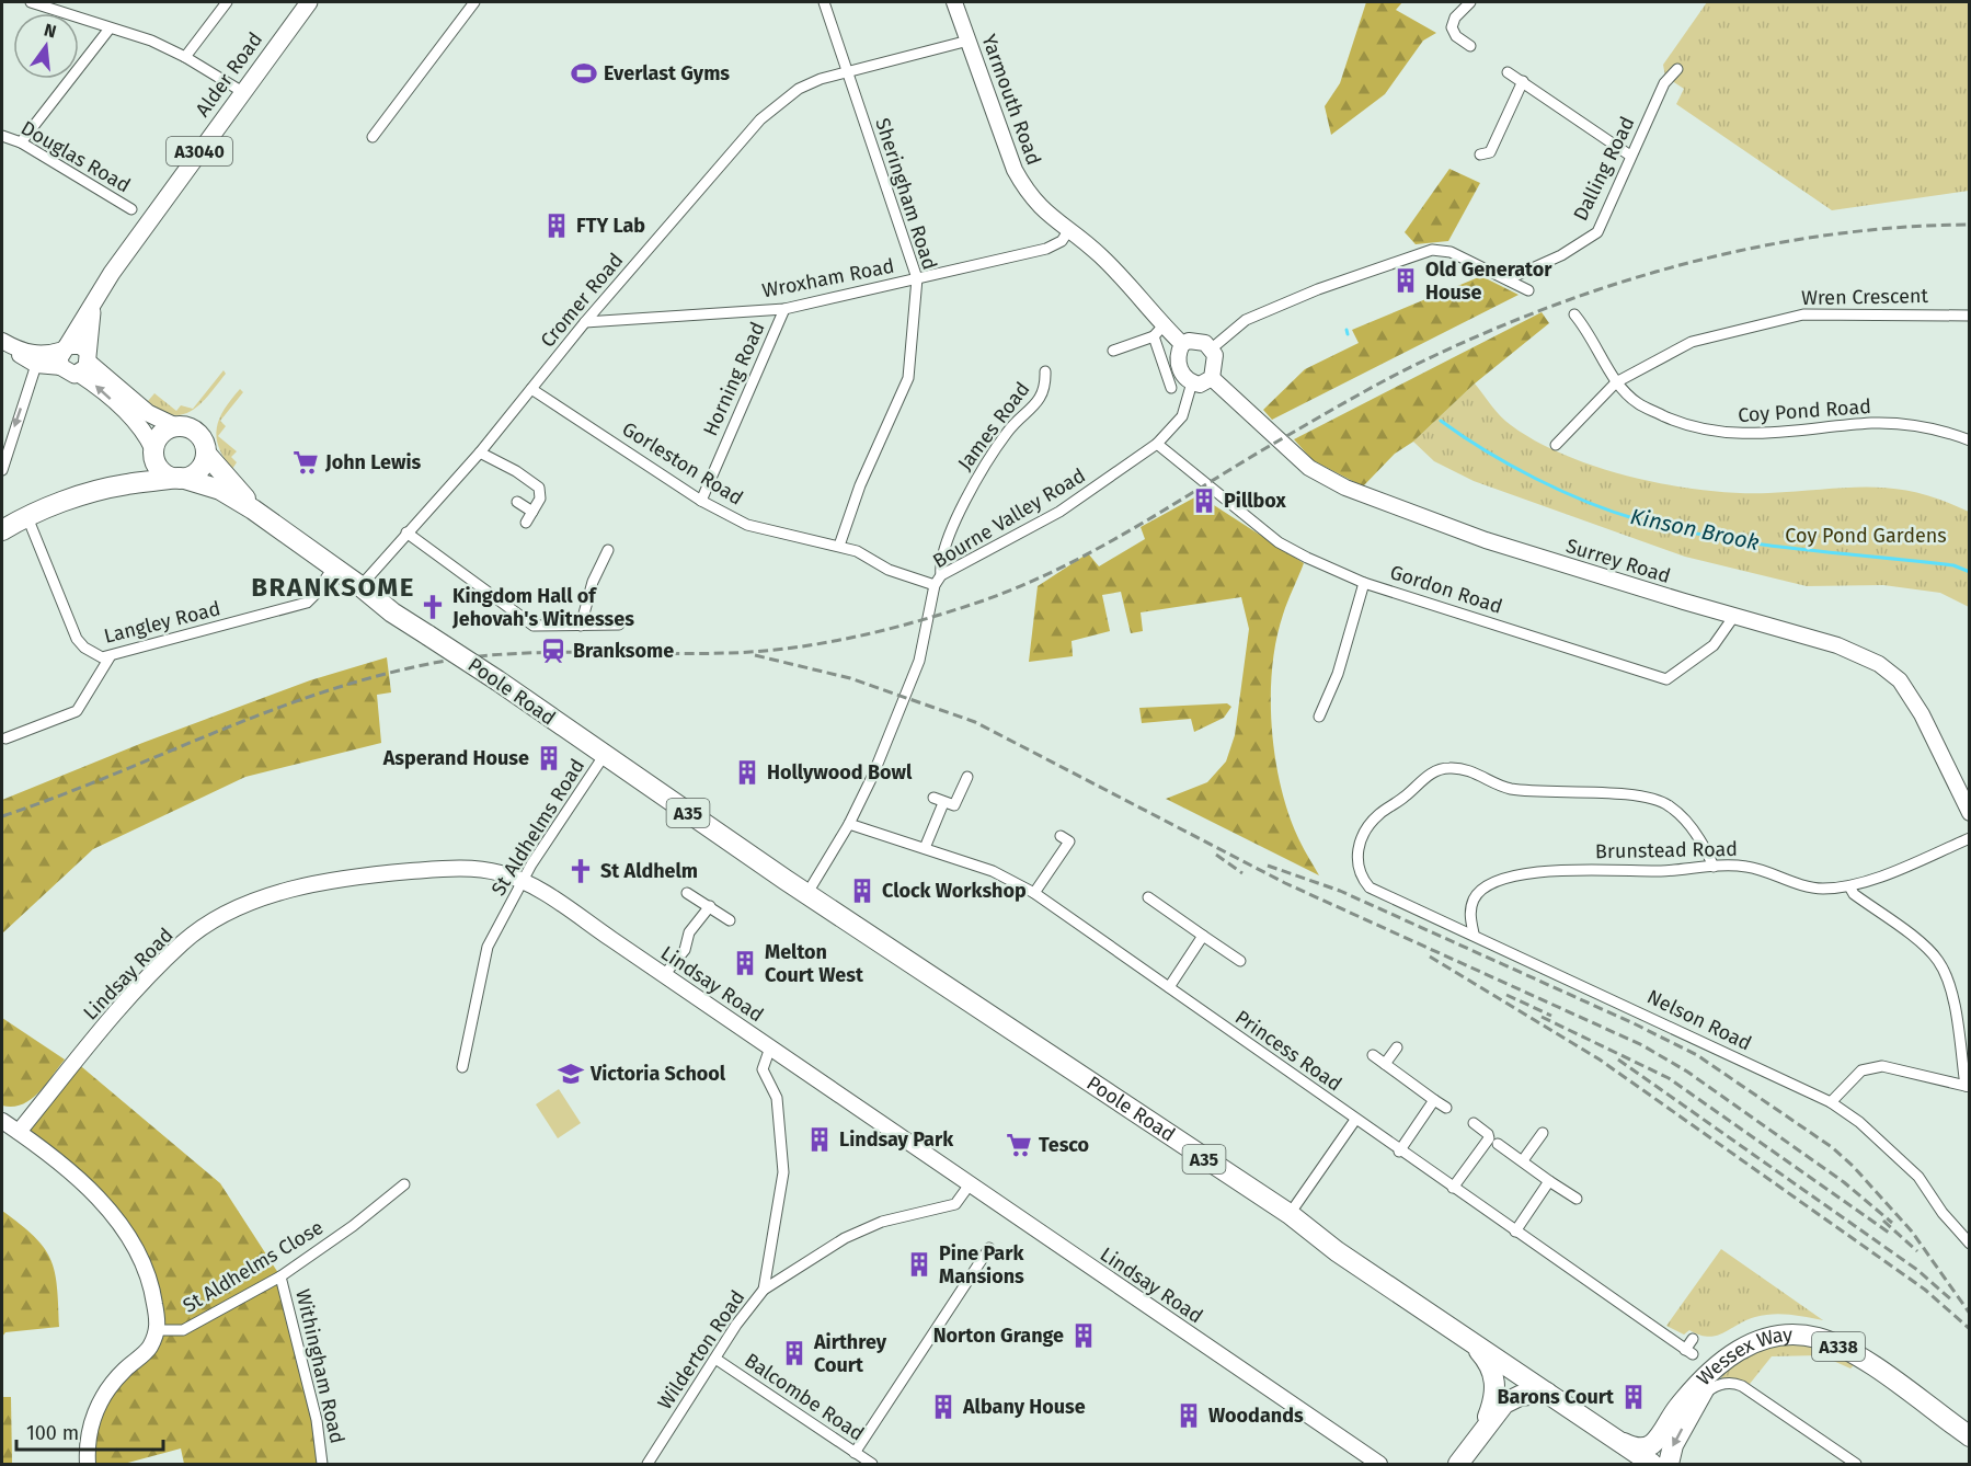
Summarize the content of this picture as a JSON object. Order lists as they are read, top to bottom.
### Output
{
  "streets": {
    "highway": [
      "Poole Road",
      "A35",
      "A338",
      "Wessex Way"
    ],
    "main road": ["Alder Road", "A3040"],
    "street": [
      "Yarmouth Road",
      "Douglas Road",
      "Dalling Road",
      "Sheringham Road",
      "Wroxham Road",
      "Wren Crescent",
      "Cromer Road",
      "Horning Road",
      "Coy Pond Road",
      "James Road",
      "Gorleston Road",
      "Bourne Valley Road",
      "Surrey Road",
      "Gordon Road",
      "Langley Road",
      "St Aldhelms Road",
      "Brunstead Road",
      "Lindsay Road",
      "Nelson Road",
      "Princess Road",
      "St Aldhelms Close",
      "Wilderton Road",
      "Withingham Road",
      "Balcombe Road"
    ]
  },
  "crossings": [
    ["Yarmouth Road", "Wroxham Road"],
    ["Yarmouth Road", "Cromer Road"],
    ["Yarmouth Road", "Bourne Valley Road"],
    ["Yarmouth Road", "Surrey Road"],
    ["Sheringham Road", "Wroxham Road"],
    ["Sheringham Road", "Cromer Road"],
    ["Sheringham Road", "Gorleston Road"],
    ["Wroxham Road", "Cromer Road"],
    ["Wroxham Road", "Horning Road"],
    ["Wren Crescent", "Coy Pond Road"],
    ["Cromer Road", "Gorleston Road"],
    ["Cromer Road", "Poole Road"],
    ["Horning Road", "Gorleston Road"],
    ["James Road", "Bourne Valley Road"],
    ["Gorleston Road", "Bourne Valley Road"],
    ["Bourne Valley Road", "Surrey Road"],
    ["Bourne Valley Road", "Gordon Road"],
    ["Bourne Valley Road", "Poole Road"],
    ["Bourne Valley Road", "Princess Road"],
    ["Surrey Road", "Gordon Road"],
    ["Langley Road", "Poole Road"],
    ["Langley Road", "A35"],
    ["Poole Road", "A35"],
    ["Poole Road", "St Aldhelms Road"],
    ["A35", "A338"],
    ["St Aldhelms Road", "Lindsay Road"],
    ["Brunstead Road", "Nelson Road"],
    ["Lindsay Road", "Wilderton Road"],
    ["St Aldhelms Close", "Withingham Road"],
    ["A338", "Wessex Way"],
    ["Wilderton Road", "Balcombe Road"]
  ],
  "districts": ["BRANKSOME"],
  "water": ["Kinson Brook"],
  "parks": ["Coy Pond Gardens"],
  "places": {
    "sports": ["Everlast Gyms"],
    "building": [
      "FTY Lab",
      "Old Generator House",
      "Pillbox",
      "Asperand House",
      "Hollywood Bowl",
      "Clock Workshop",
      "Melton Court West",
      "Lindsay Park",
      "Pine Park Mansions",
      "Norton Grange",
      "Airthrey Court",
      "Barons Court",
      "Albany House",
      "Woodands"
    ],
    "supermarket": ["John Lewis", "Tesco"],
    "church": ["Kingdom Hall of Jehovah's Witnesses", "St Aldhelm"],
    "station": ["Branksome"],
    "school or university": ["Victoria School"]
  },
  "scale_bar": "100 m",
  "north": "top"
}
